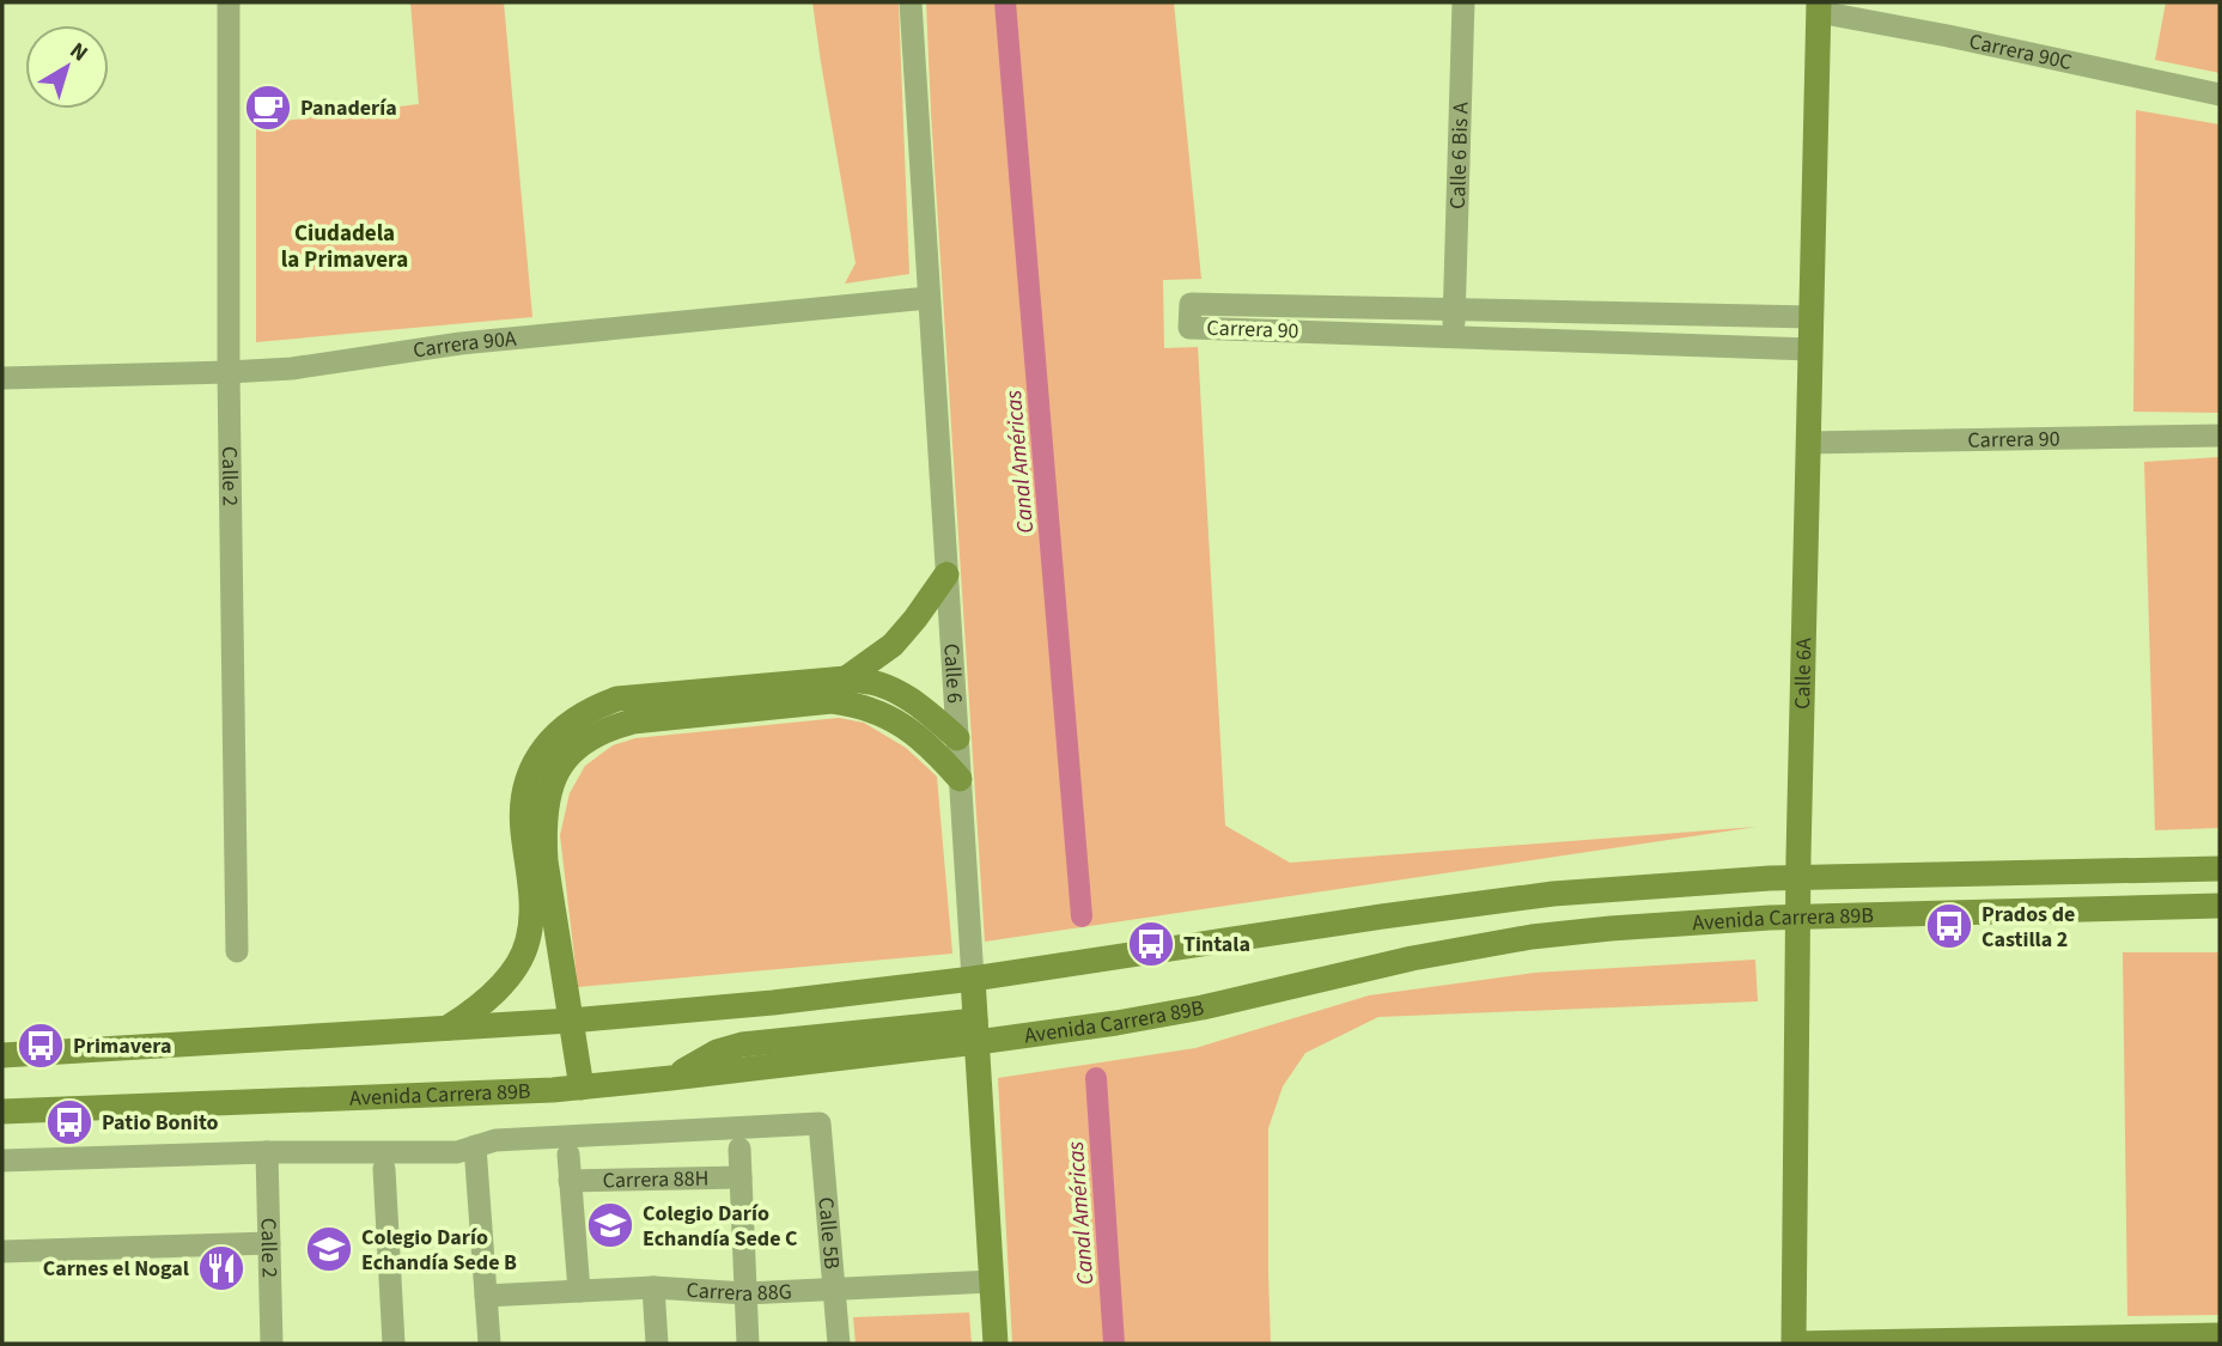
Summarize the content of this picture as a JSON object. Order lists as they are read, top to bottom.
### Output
{
  "streets": {
    "main road": ["Calle 6A", "Calle 6", "Avenida Carrera 89B"],
    "street": [
      "Carrera 90C",
      "Calle 6 Bis A",
      "Carrera 90",
      "Carrera 90A",
      "Calle 2",
      "Carrera 88H",
      "Calle 5B",
      "Carrera 88G"
    ]
  },
  "crossings": [
    ["Carrera 90C", "Calle 6A"],
    ["Calle 6 Bis A", "Carrera 90"],
    ["Carrera 90", "Calle 6A"],
    ["Carrera 90A", "Calle 2"],
    ["Carrera 90A", "Calle 6"],
    ["Calle 6A", "Avenida Carrera 89B"],
    ["Calle 6", "Avenida Carrera 89B"],
    ["Calle 6", "Carrera 88G"],
    ["Calle 5B", "Carrera 88G"]
  ],
  "districts": ["Ciudadela la Primavera"],
  "water": ["Canal Américas"],
  "places": {
    "cafe": ["Panadería"],
    "bus stop": [
      "Prados de Castilla 2",
      "Tintala",
      "Primavera",
      "Patio Bonito"
    ],
    "school or university": ["Colegio Darío Echandía Sede C", "Colegio Darío Echandía Sede B"],
    "restaurant": ["Carnes el Nogal"]
  },
  "north": "top right"
}
